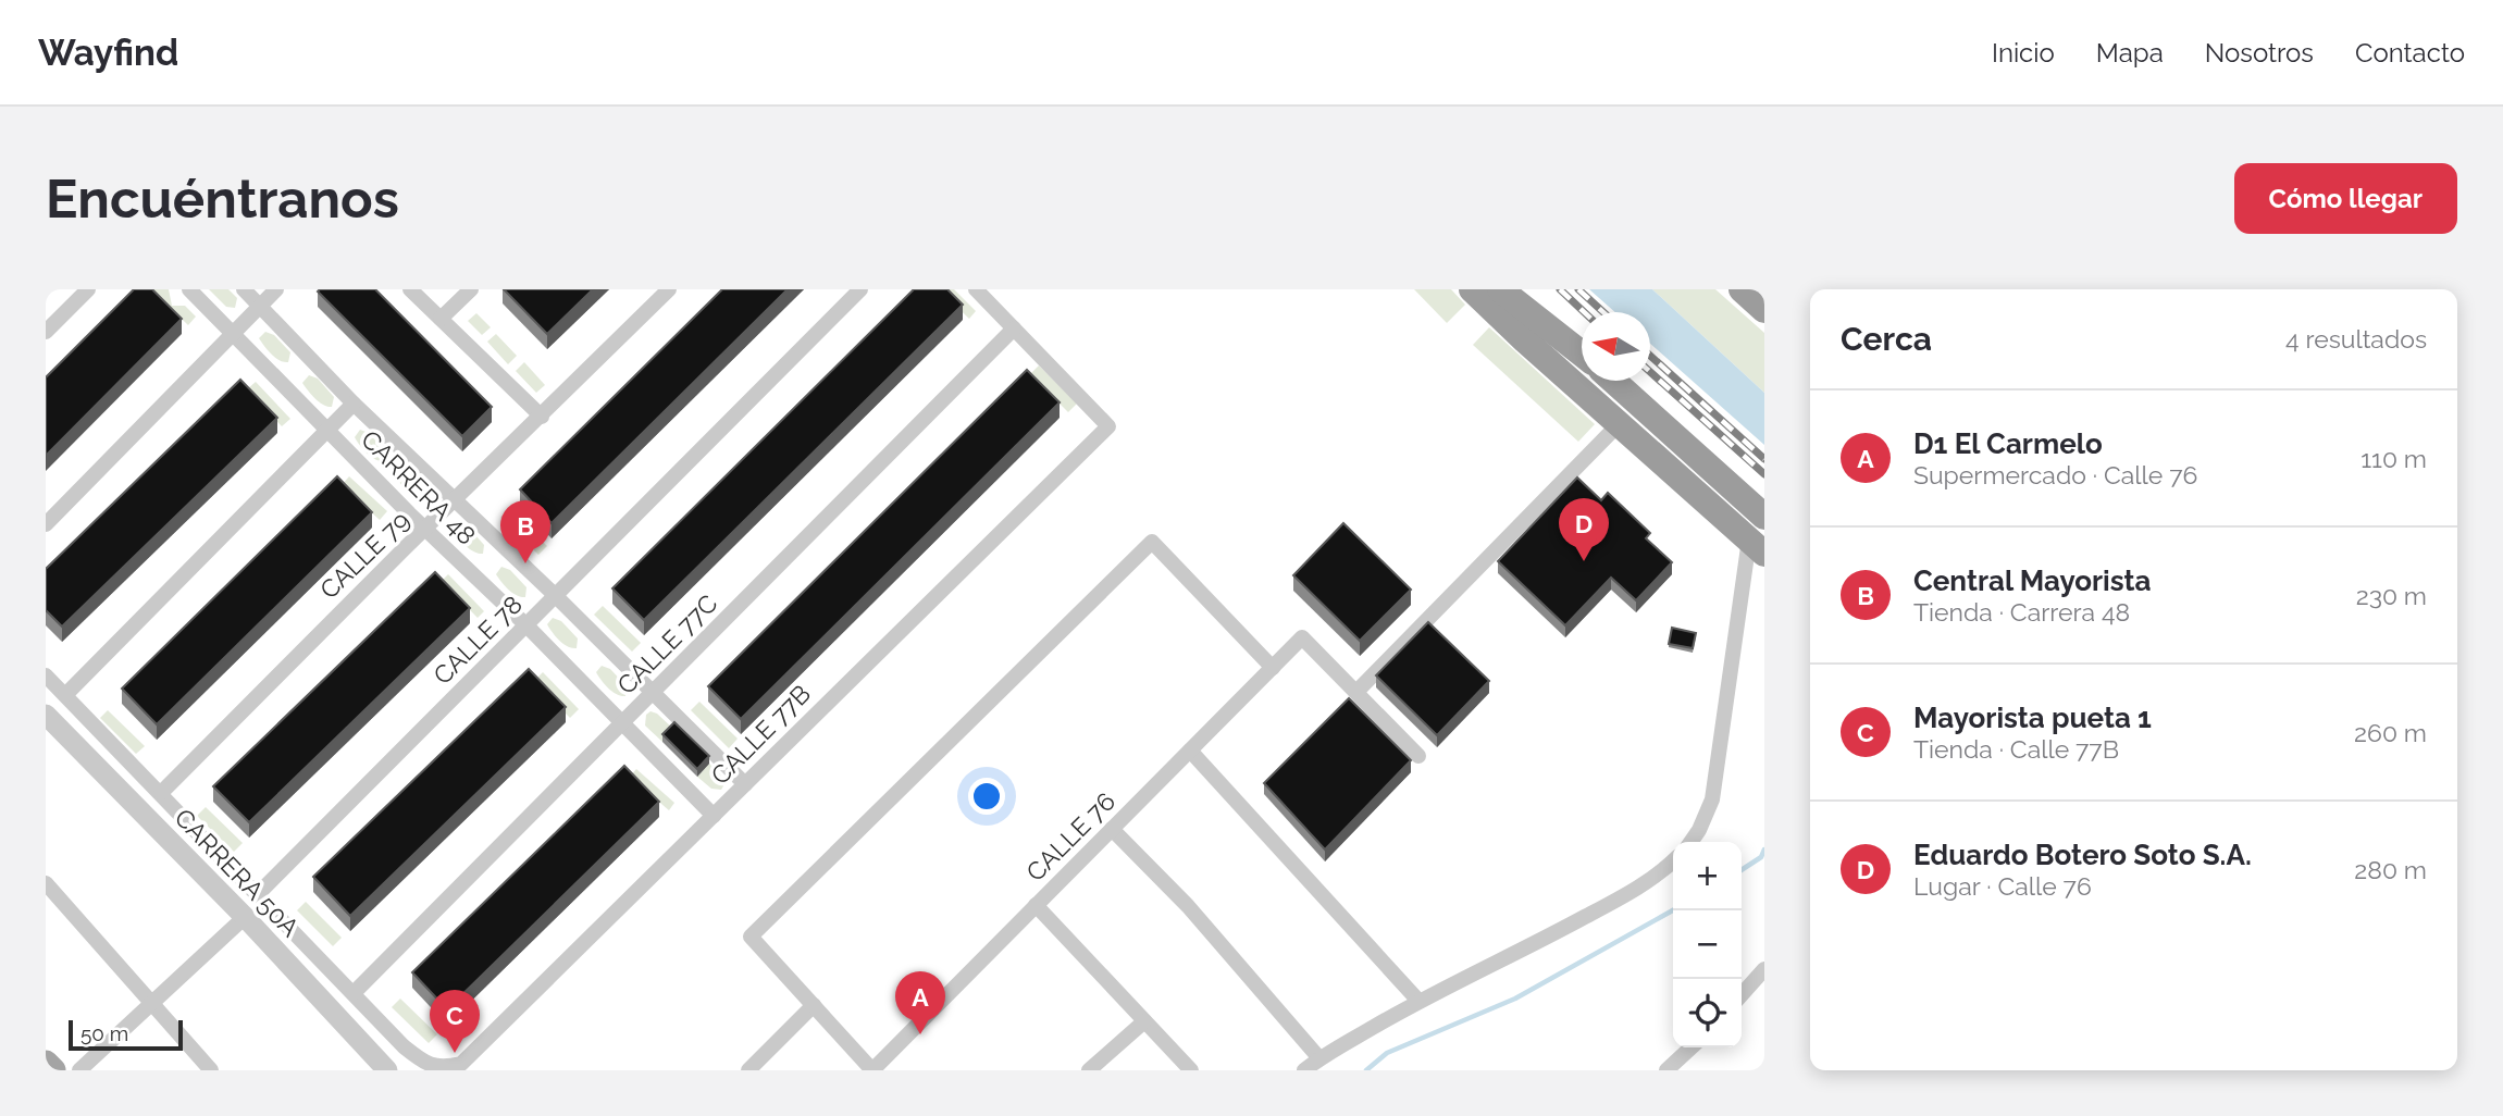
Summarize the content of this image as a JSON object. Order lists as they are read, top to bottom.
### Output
{
  "streets": {
    "street": [
      "CARRERA 48",
      "CALLE 79",
      "CALLE 78",
      "CALLE 77C",
      "CALLE 77B",
      "CALLE 76",
      "CARRERA 50A"
    ]
  },
  "crossings": [
    ["CARRERA 48", "CALLE 79"],
    ["CARRERA 48", "CALLE 78"],
    ["CARRERA 48", "CALLE 77C"],
    ["CARRERA 48", "CALLE 77B"],
    ["CALLE 77C", "CALLE 77B"]
  ],
  "scale_bar": "50 m",
  "north": "left",
  "page": {
    "header": "Wayfind",
    "nav": [
      "Inicio",
      "Mapa",
      "Nosotros",
      "Contacto"
    ],
    "buttons": "Cómo llegar",
    "title": "Encuéntranos",
    "heading": ["Cerca", "4 resultados"],
    "list": [
      {
        "mark": "A",
        "name": "D1 El Carmelo",
        "note": "Supermercado · Calle 76",
        "value": "110 m"
      },
      {
        "mark": "B",
        "name": "Central Mayorista",
        "note": "Tienda · Carrera 48",
        "value": "230 m"
      },
      {
        "mark": "C",
        "name": "Mayorista pueta 1",
        "note": "Tienda · Calle 77B",
        "value": "260 m"
      },
      {
        "mark": "D",
        "name": "Eduardo Botero Soto S.A.",
        "note": "Lugar · Calle 76",
        "value": "280 m"
      }
    ],
    "pins": [
      "D",
      "B",
      "A",
      "C"
    ],
    "map_buttons": ["+", "−"],
    "scale": "50 m"
  }
}
